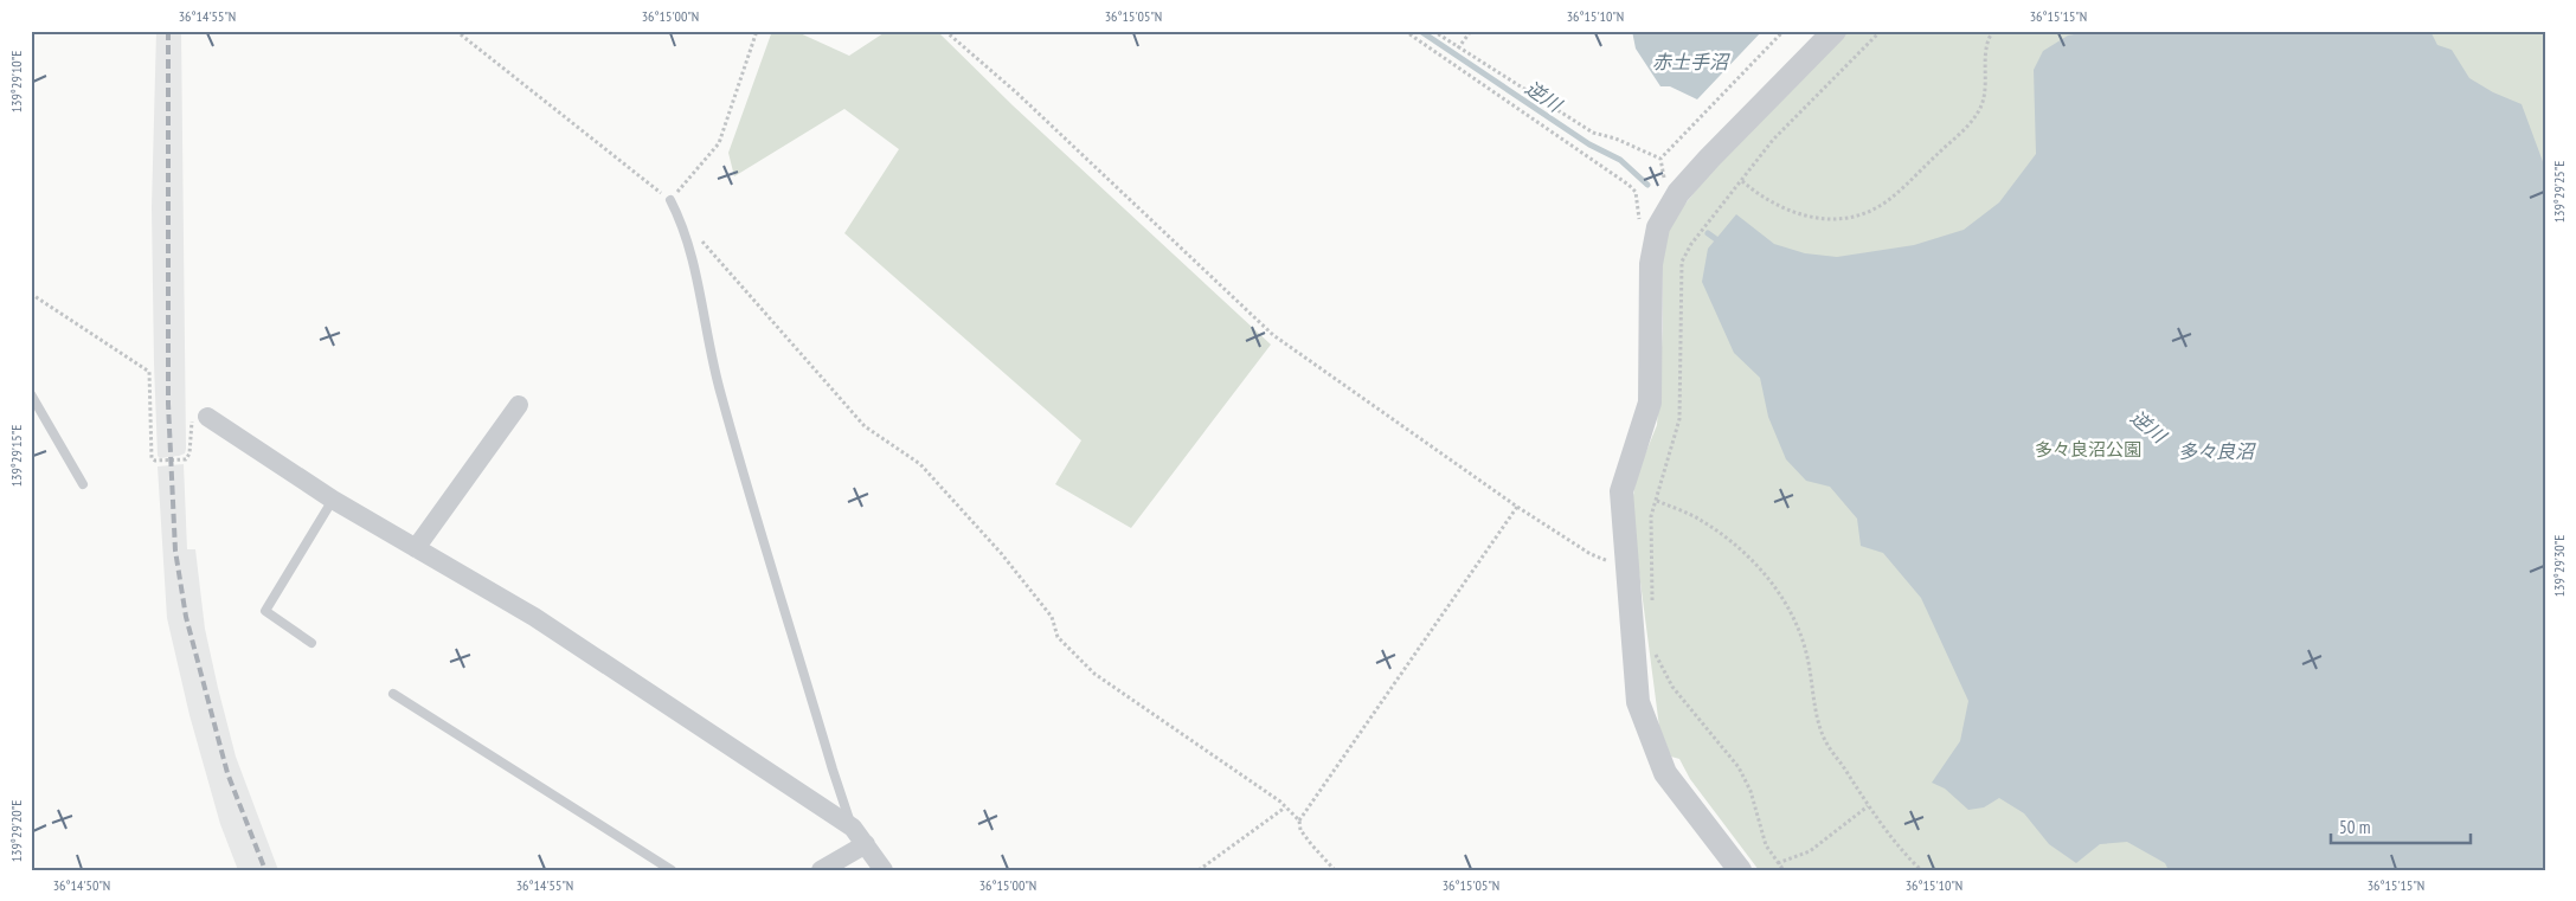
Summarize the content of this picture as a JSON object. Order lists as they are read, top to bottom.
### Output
{
  "water": ["赤土手沼", "逆川", "多々良沼"],
  "parks": ["多々良沼公園"],
  "scale_bar": "50 m",
  "coordinates": [
    "36°14'55\"N",
    "36°15'00\"N",
    "36°15'05\"N",
    "36°15'10\"N",
    "36°15'15\"N",
    "139°29'10\"E",
    "139°29'25\"E",
    "139°29'15\"E",
    "139°29'30\"E",
    "139°29'20\"E",
    "36°14'50\"N"
  ]
}
